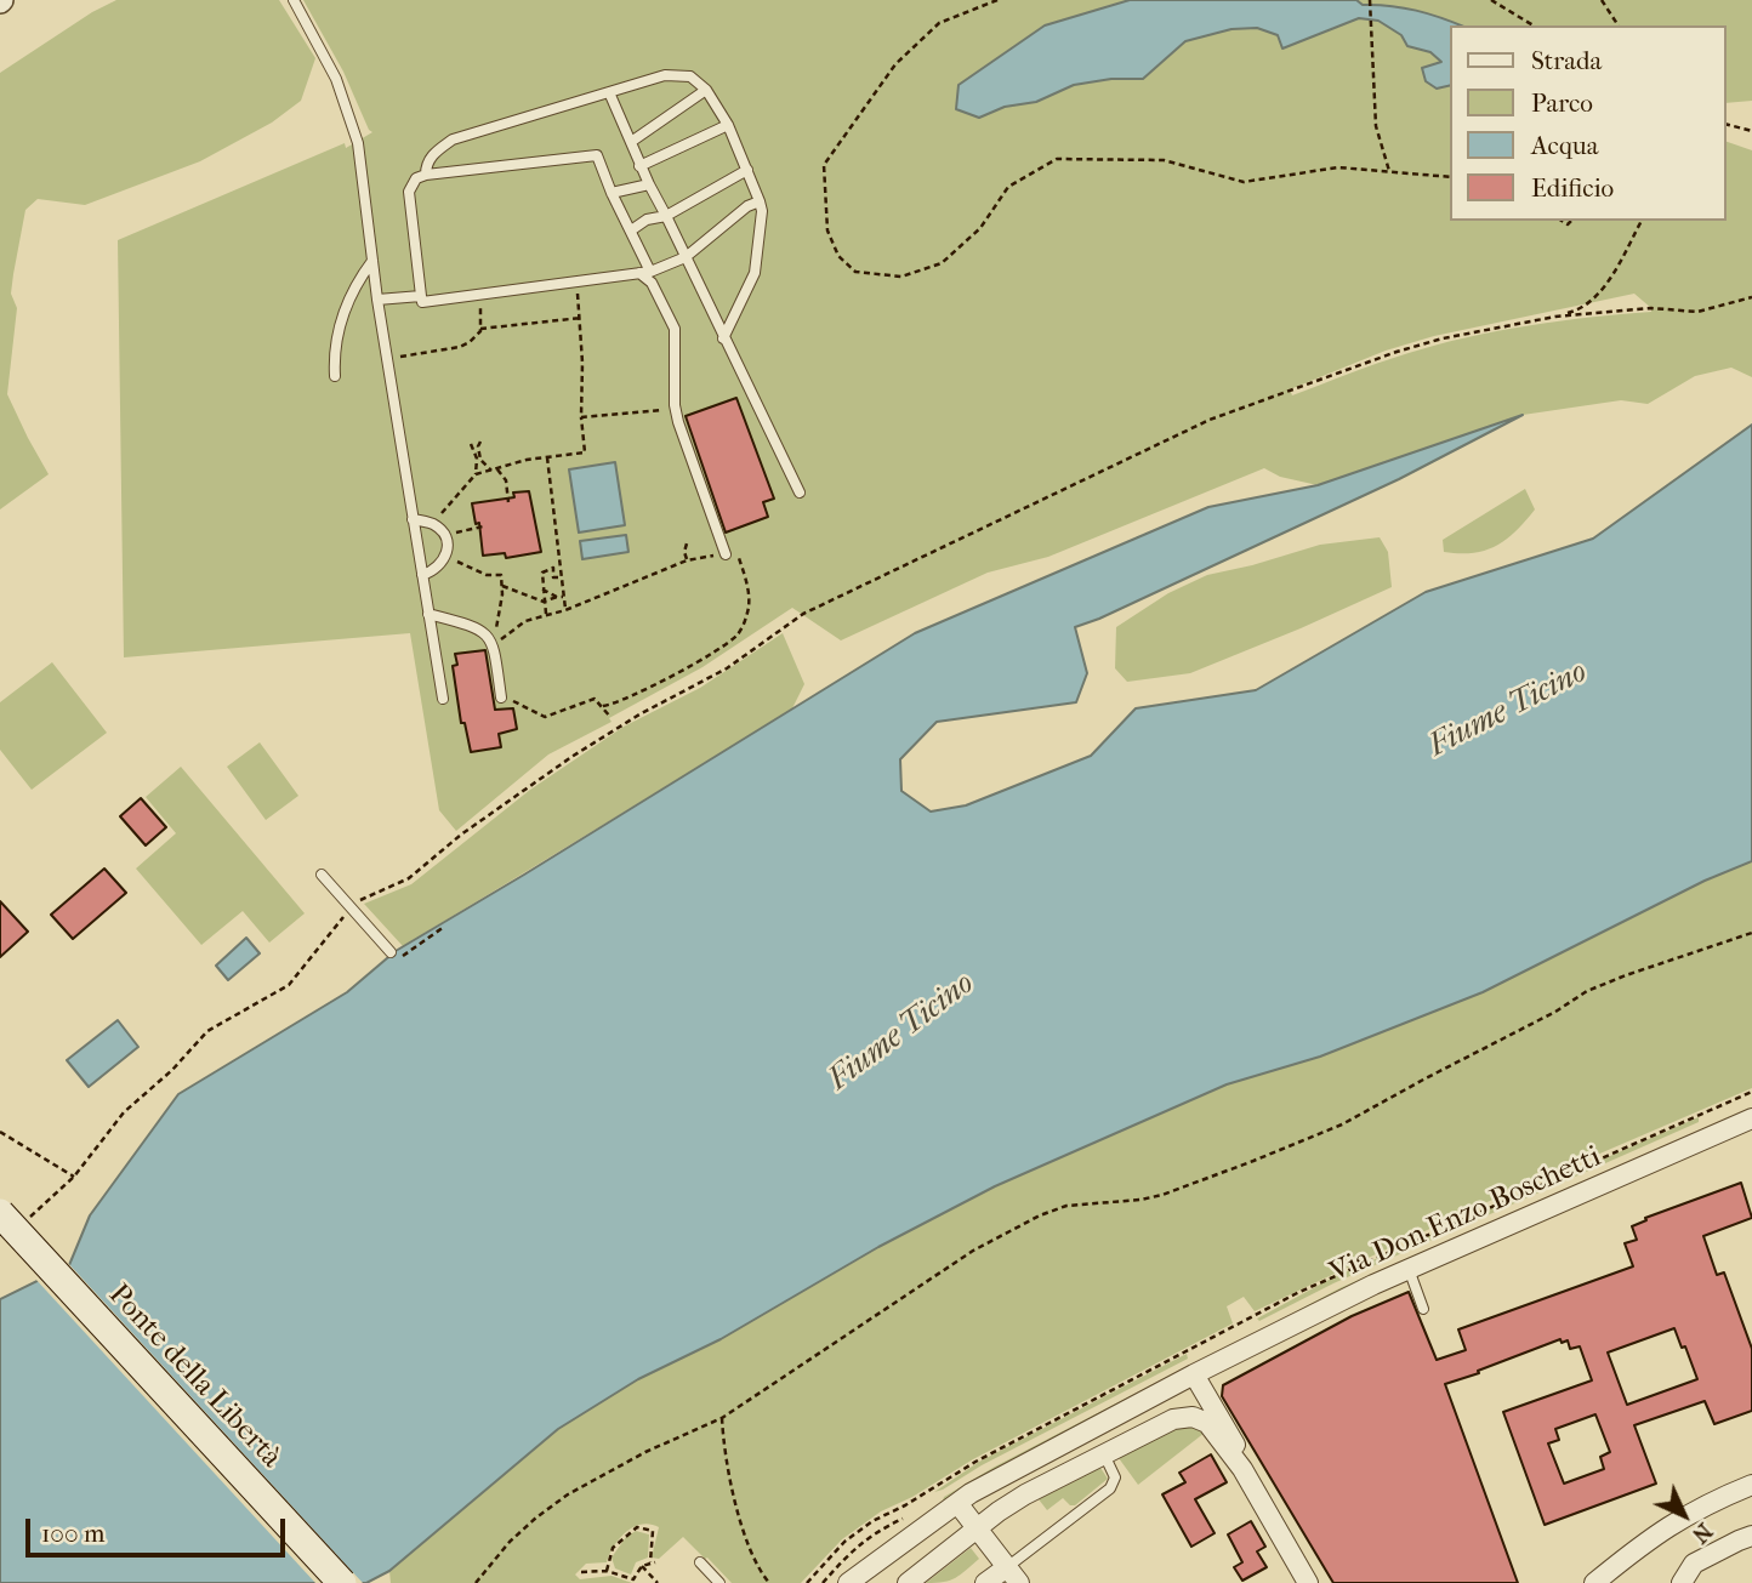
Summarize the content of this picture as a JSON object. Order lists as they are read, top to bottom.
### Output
{
  "streets": {
    "main road": ["Ponte della Libertà"],
    "street": ["Via Don Enzo Boschetti"]
  },
  "water": ["Fiume Ticino"],
  "legend": [
    "Strada",
    "Parco",
    "Acqua",
    "Edificio"
  ],
  "scale_bar": "100 m",
  "north": "bottom right"
}
